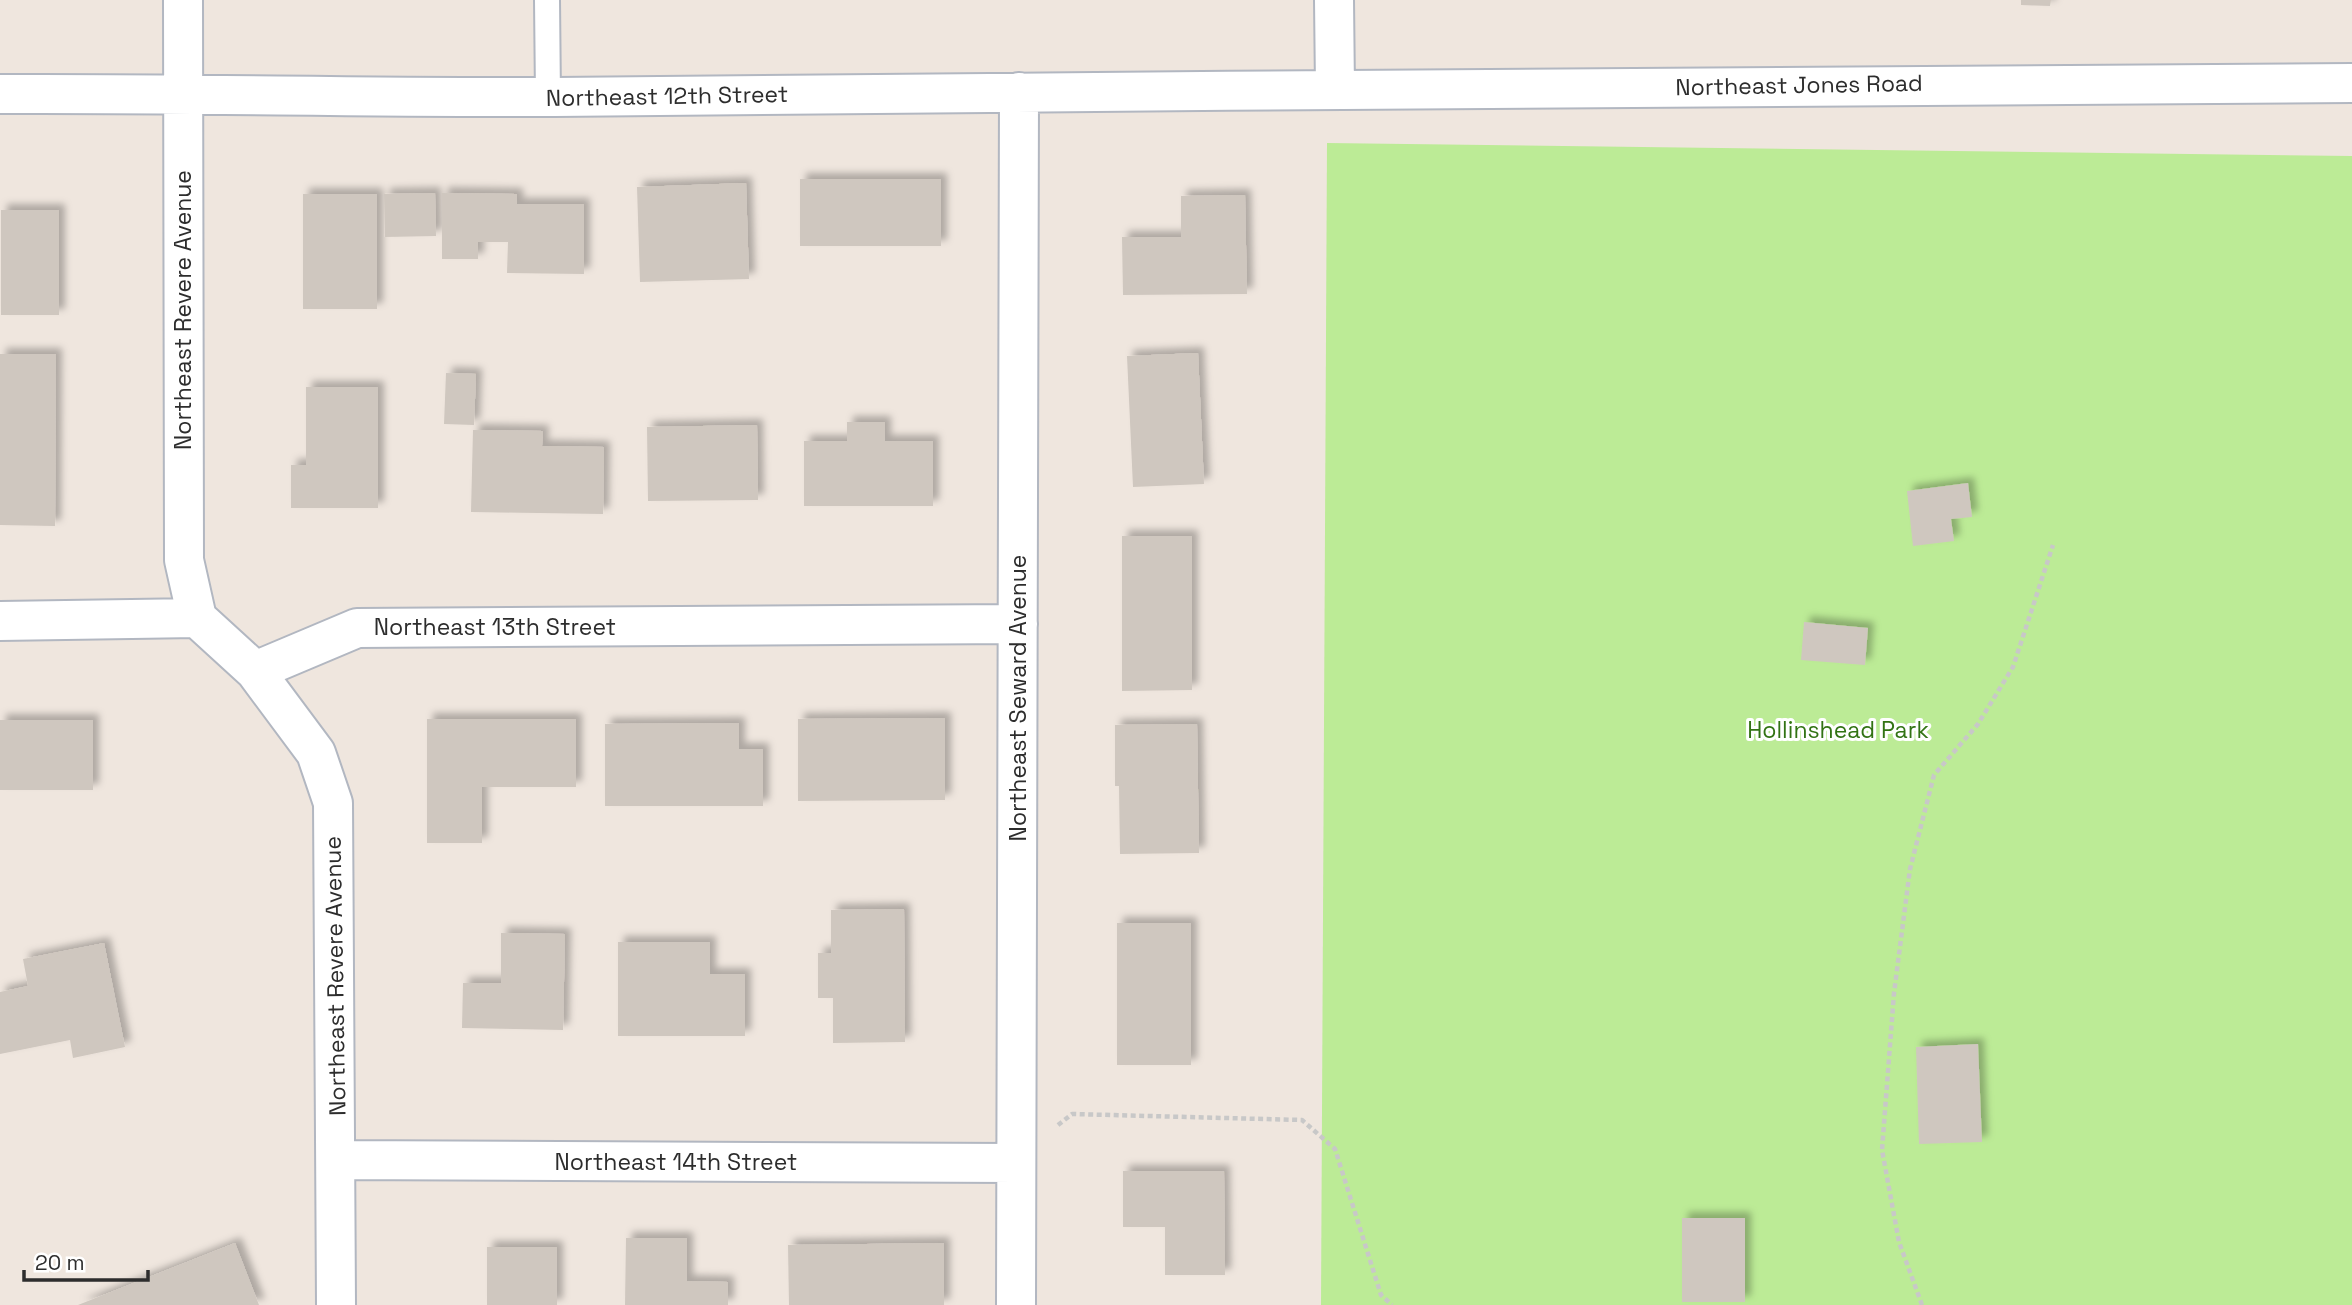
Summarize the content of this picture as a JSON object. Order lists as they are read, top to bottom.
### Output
{
  "streets": {
    "street": [
      "Northeast Jones Road",
      "Northeast 12th Street",
      "Northeast Revere Avenue",
      "Northeast 13th Street",
      "Northeast Seward Avenue",
      "Northeast 14th Street"
    ]
  },
  "crossings": [
    ["Northeast Jones Road", "Northeast 12th Street"],
    ["Northeast 12th Street", "Northeast Revere Avenue"],
    ["Northeast 12th Street", "Northeast Seward Avenue"],
    ["Northeast Revere Avenue", "Northeast 13th Street"],
    ["Northeast Revere Avenue", "Northeast 14th Street"],
    ["Northeast 13th Street", "Northeast Seward Avenue"],
    ["Northeast Seward Avenue", "Northeast 14th Street"]
  ],
  "parks": ["Hollinshead Park"],
  "scale_bar": "20 m"
}
